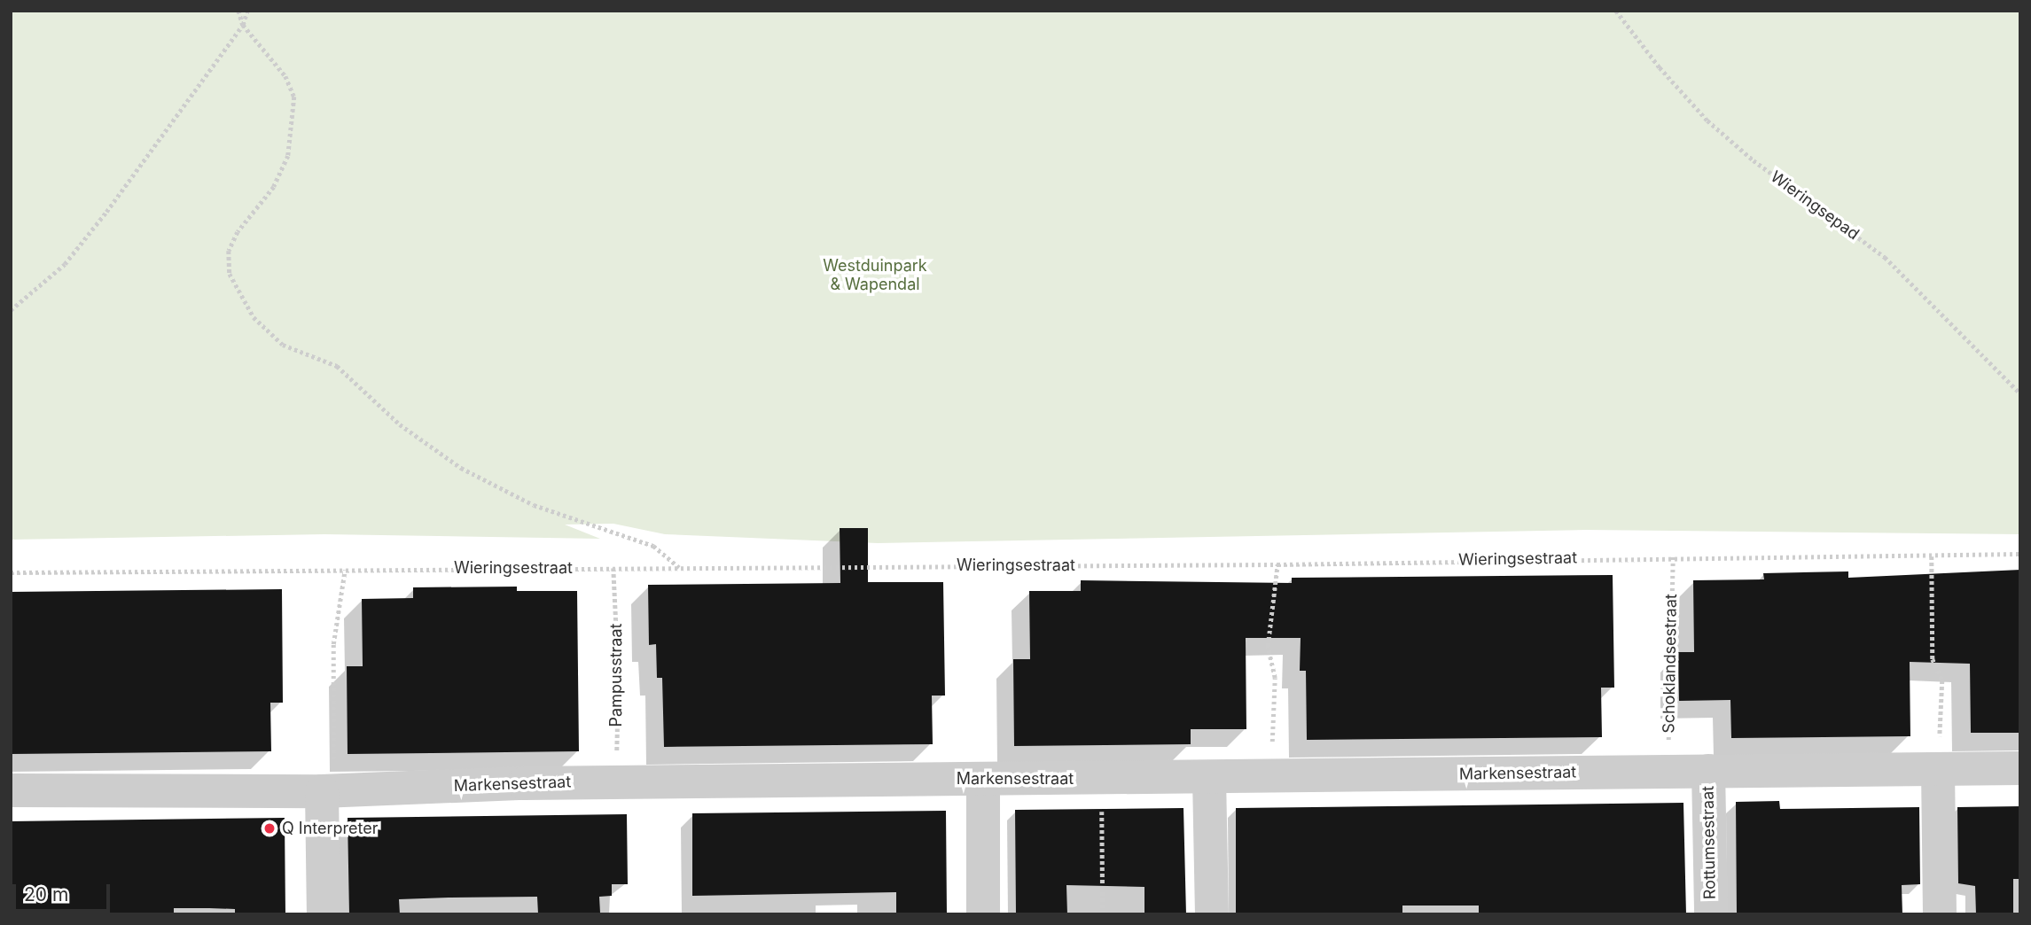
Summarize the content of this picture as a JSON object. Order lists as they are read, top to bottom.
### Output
{
  "streets": {
    "street": ["Markensestraat", "Rottumsestraat"],
    "path": [
      "Wieringsepad",
      "Wieringsestraat",
      "Schoklandsestraat",
      "Pampusstraat"
    ]
  },
  "crossings": [
    ["Wieringsestraat", "Schoklandsestraat"],
    ["Wieringsestraat", "Pampusstraat"],
    ["Schoklandsestraat", "Markensestraat"],
    ["Pampusstraat", "Markensestraat"],
    ["Markensestraat", "Rottumsestraat"]
  ],
  "parks": ["Westduinpark & Wapendal"],
  "places": ["Q Interpreter"],
  "scale_bar": "20 m"
}
